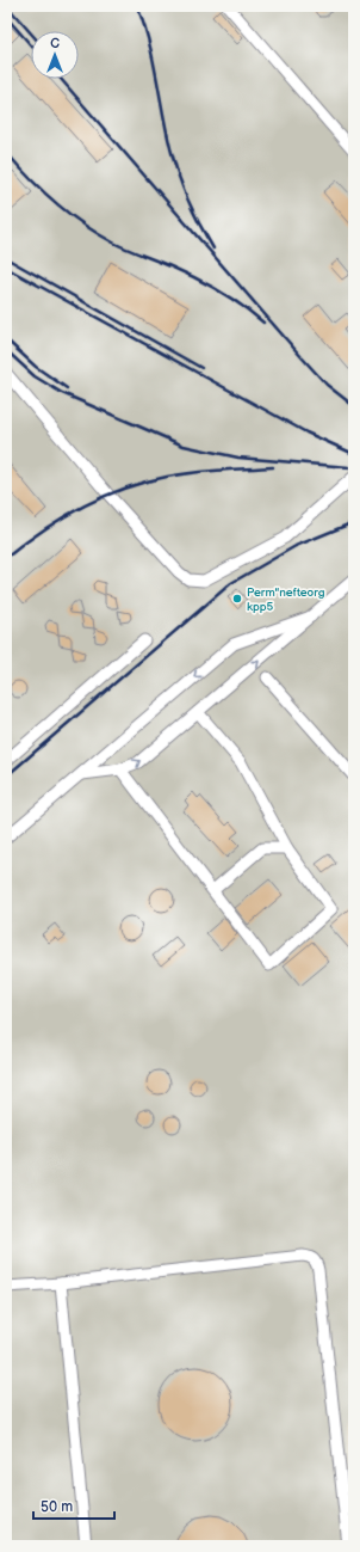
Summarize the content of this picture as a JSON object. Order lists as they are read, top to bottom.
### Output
{
  "places": ["Perm\"nefteorg kpp5"],
  "scale_bar": "50 m",
  "north": "top"
}
